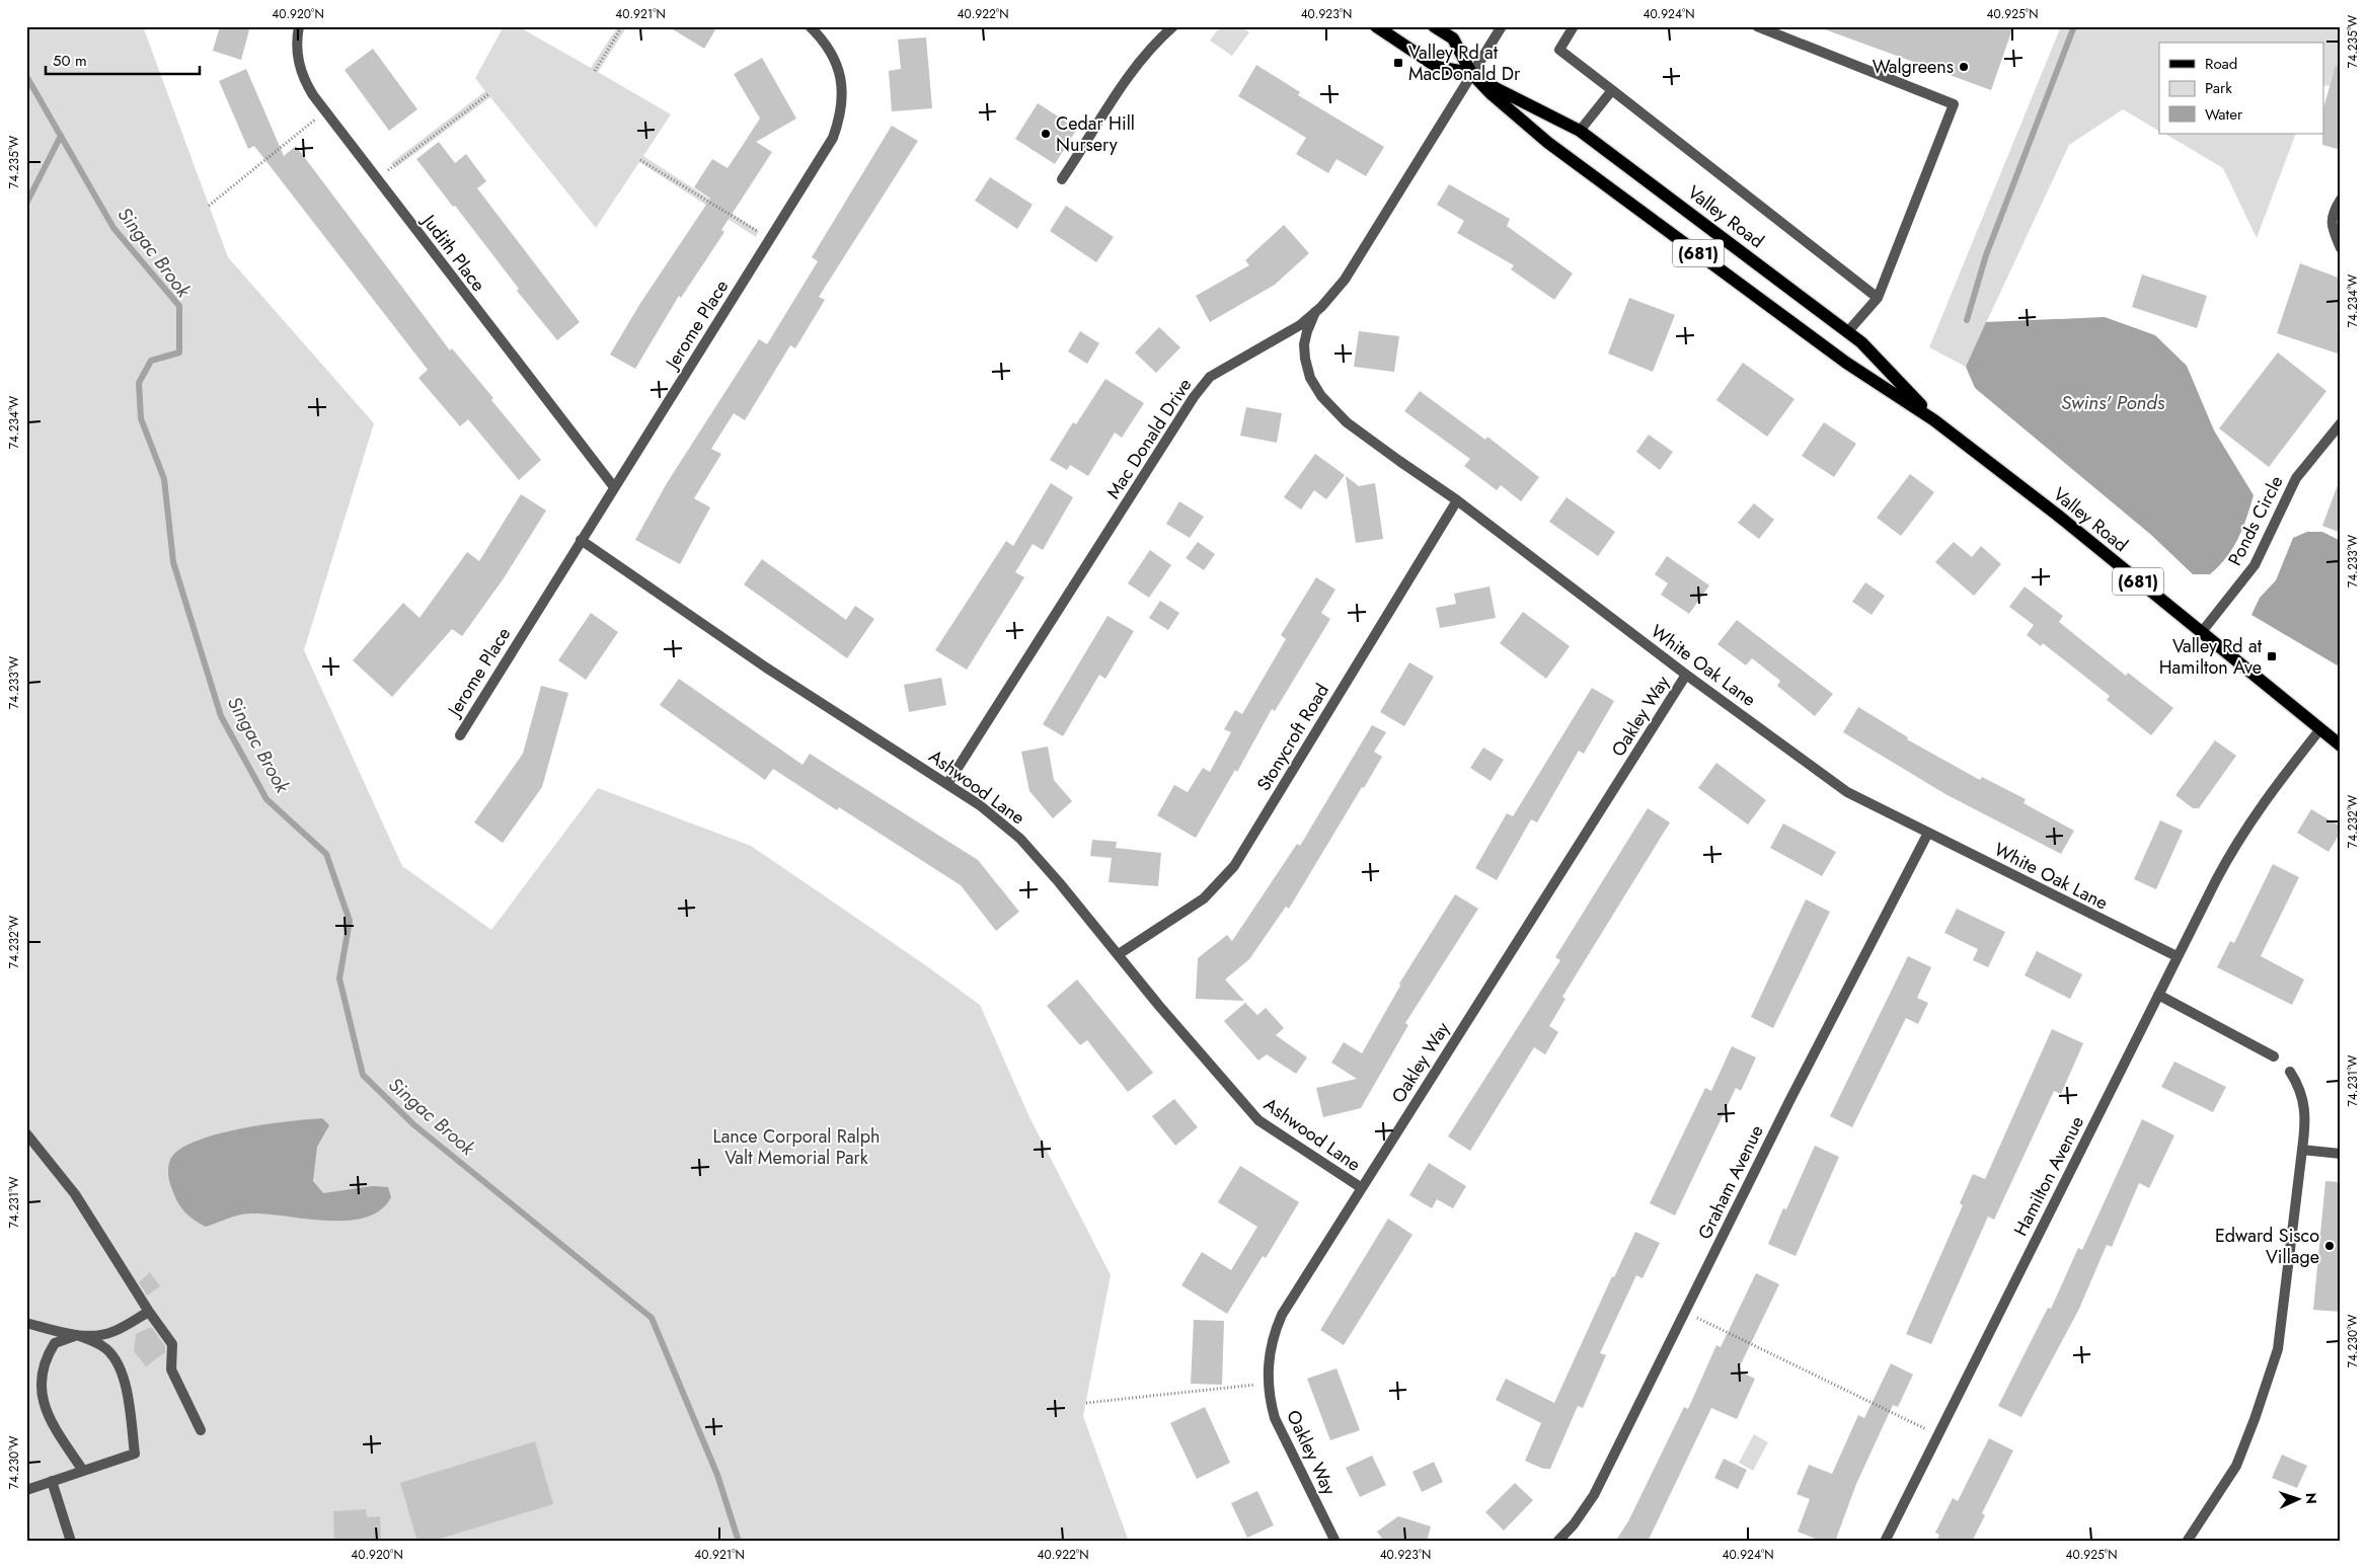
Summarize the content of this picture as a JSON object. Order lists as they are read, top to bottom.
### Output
{
  "streets": {
    "main road": ["Valley Road", "(681)"],
    "street": [
      "Judith Place",
      "Jerome Place",
      "Mac Donald Drive",
      "Ponds Circle",
      "White Oak Lane",
      "Oakley Way",
      "Stonycroft Road",
      "Ashwood Lane",
      "Hamilton Avenue",
      "Graham Avenue"
    ]
  },
  "crossings": [
    ["Valley Road", "Mac Donald Drive"],
    ["Valley Road", "Ponds Circle"],
    ["Valley Road", "Hamilton Avenue"],
    ["Judith Place", "Jerome Place"],
    ["Jerome Place", "Ashwood Lane"],
    ["Mac Donald Drive", "White Oak Lane"],
    ["Mac Donald Drive", "Ashwood Lane"],
    ["White Oak Lane", "Oakley Way"],
    ["White Oak Lane", "Stonycroft Road"],
    ["White Oak Lane", "Hamilton Avenue"],
    ["White Oak Lane", "Graham Avenue"],
    ["Oakley Way", "Ashwood Lane"],
    ["Stonycroft Road", "Ashwood Lane"]
  ],
  "water": ["Singac Brook", "Swins' Ponds"],
  "parks": ["Lance Corporal Ralph Valt Memorial Park"],
  "places": {
    "transit": ["Valley Rd at MacDonald Dr", "Valley Rd at Hamilton Ave"],
    "other": ["Walgreens", "Cedar Hill Nursery", "Edward Sisco Village"]
  },
  "legend": ["Road", "Park", "Water"],
  "scale_bar": "50 m",
  "north": "right",
  "coordinates": [
    "40.920°N",
    "40.921°N",
    "40.922°N",
    "40.923°N",
    "40.924°N",
    "40.925°N",
    "74.235°W",
    "74.234°W",
    "74.233°W",
    "74.232°W",
    "74.231°W",
    "74.230°W"
  ]
}
